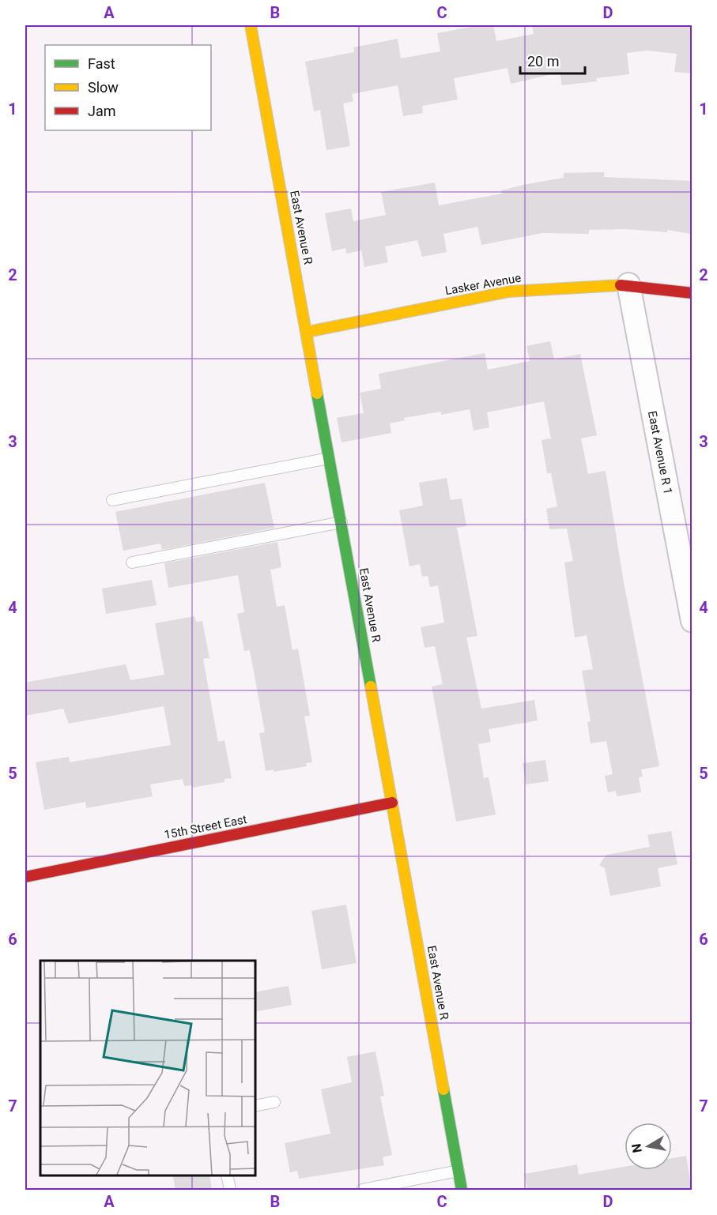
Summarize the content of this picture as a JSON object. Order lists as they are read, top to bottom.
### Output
{
  "streets": {
    "main road": ["East Avenue R", "Lasker Avenue", "15th Street East"],
    "street": ["East Avenue R 1"]
  },
  "crossings": [
    ["East Avenue R", "Lasker Avenue"],
    ["East Avenue R", "15th Street East"],
    ["Lasker Avenue", "East Avenue R 1"]
  ],
  "legend": ["Fast", "Slow", "Jam"],
  "scale_bar": "20 m",
  "north": "left",
  "grid": {
    "columns": [
      "A",
      "B",
      "C",
      "D"
    ],
    "rows": [
      "1",
      "2",
      "3",
      "4",
      "5",
      "6",
      "7"
    ]
  }
}
